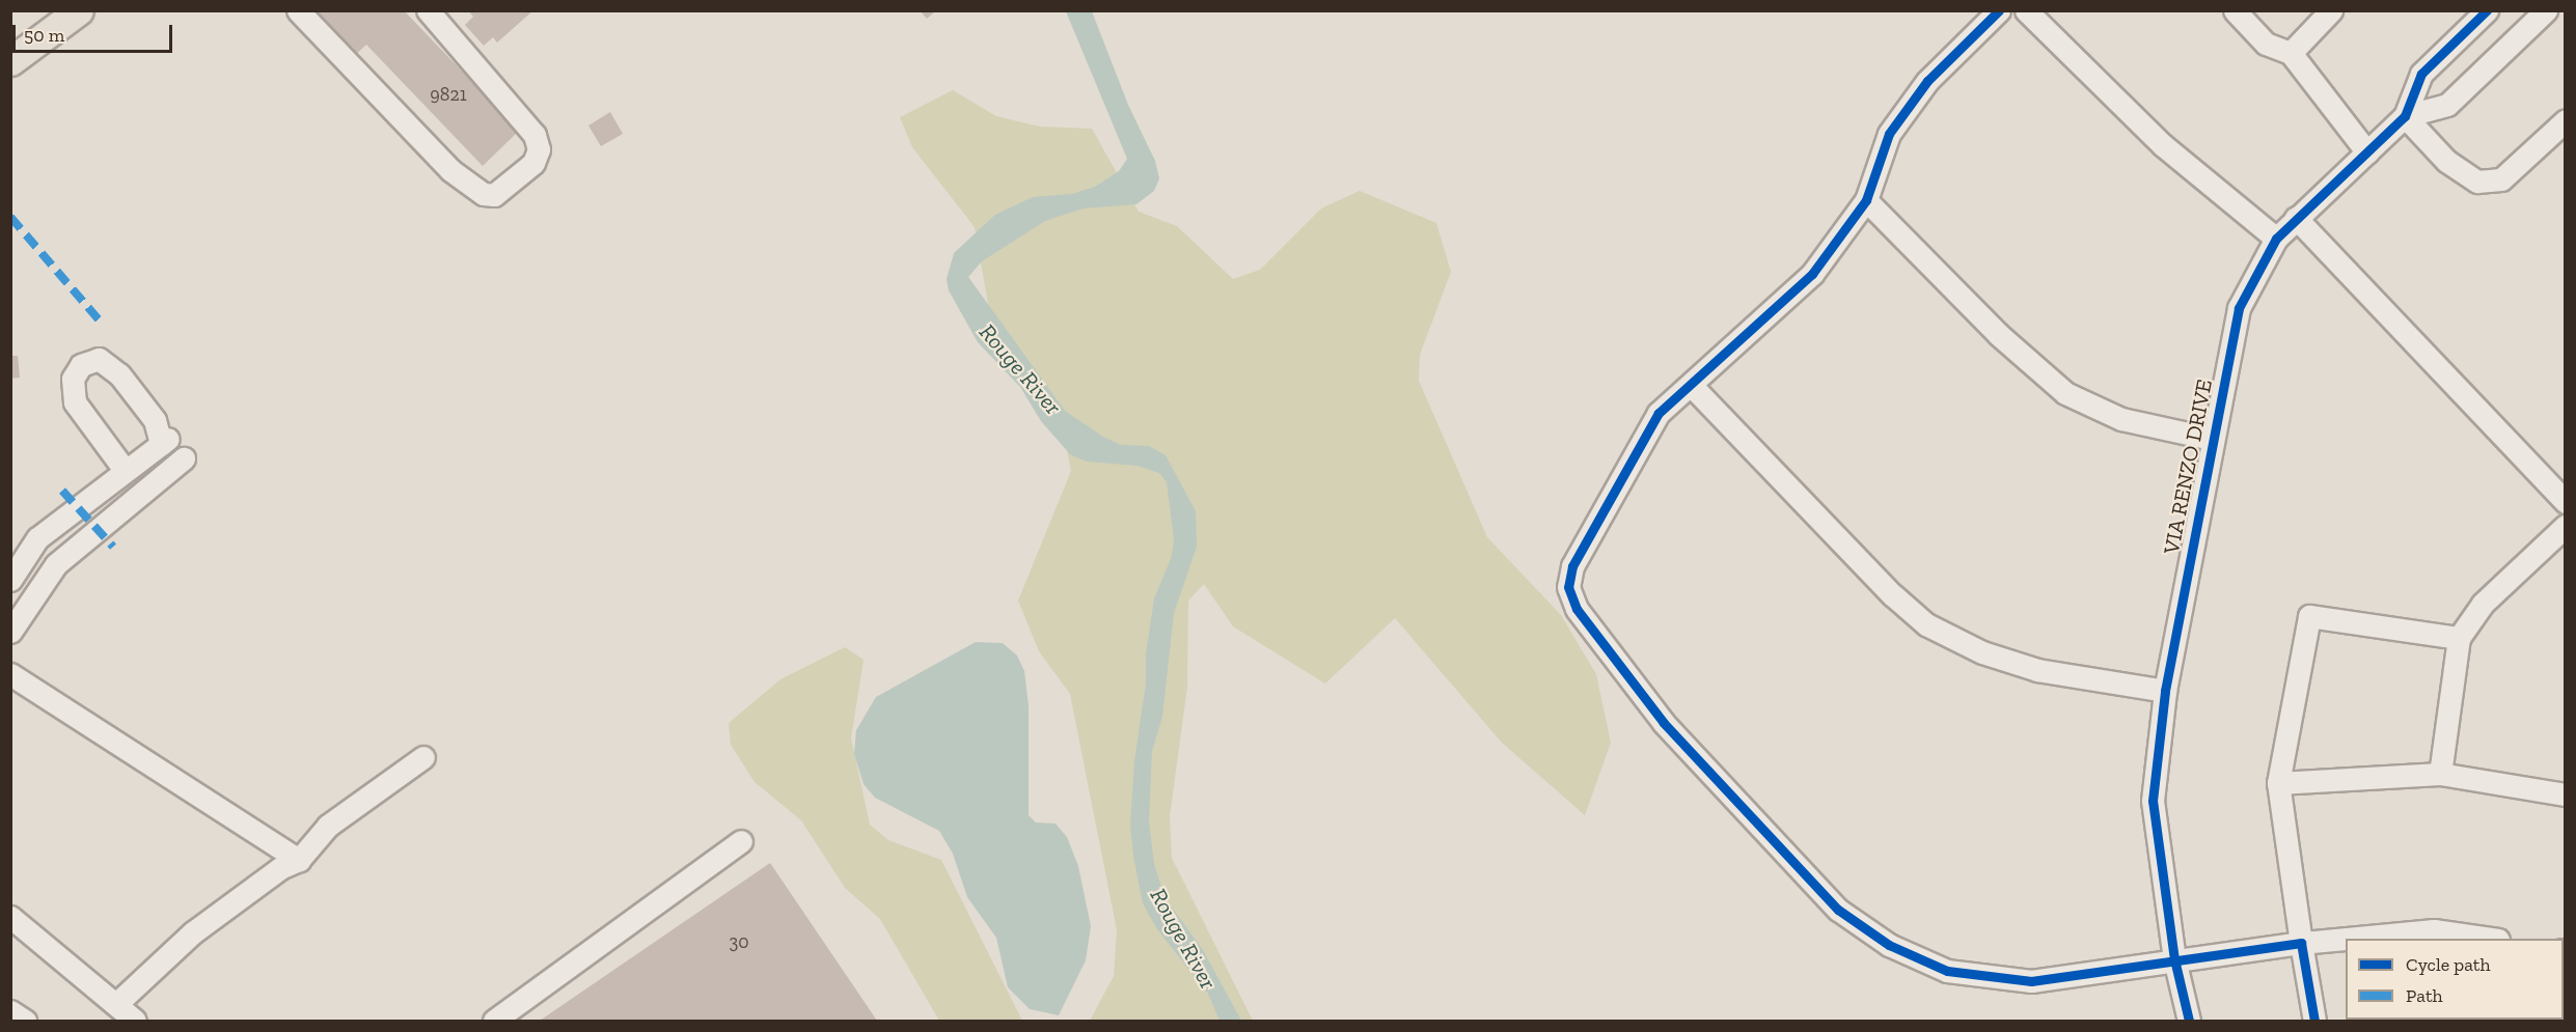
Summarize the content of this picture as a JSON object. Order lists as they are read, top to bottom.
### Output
{
  "streets": {
    "street": ["VIA RENZO DRIVE"]
  },
  "water": ["Rouge River"],
  "house_numbers": ["9821", "30"],
  "legend": ["Cycle path", "Path"],
  "scale_bar": "50 m"
}
